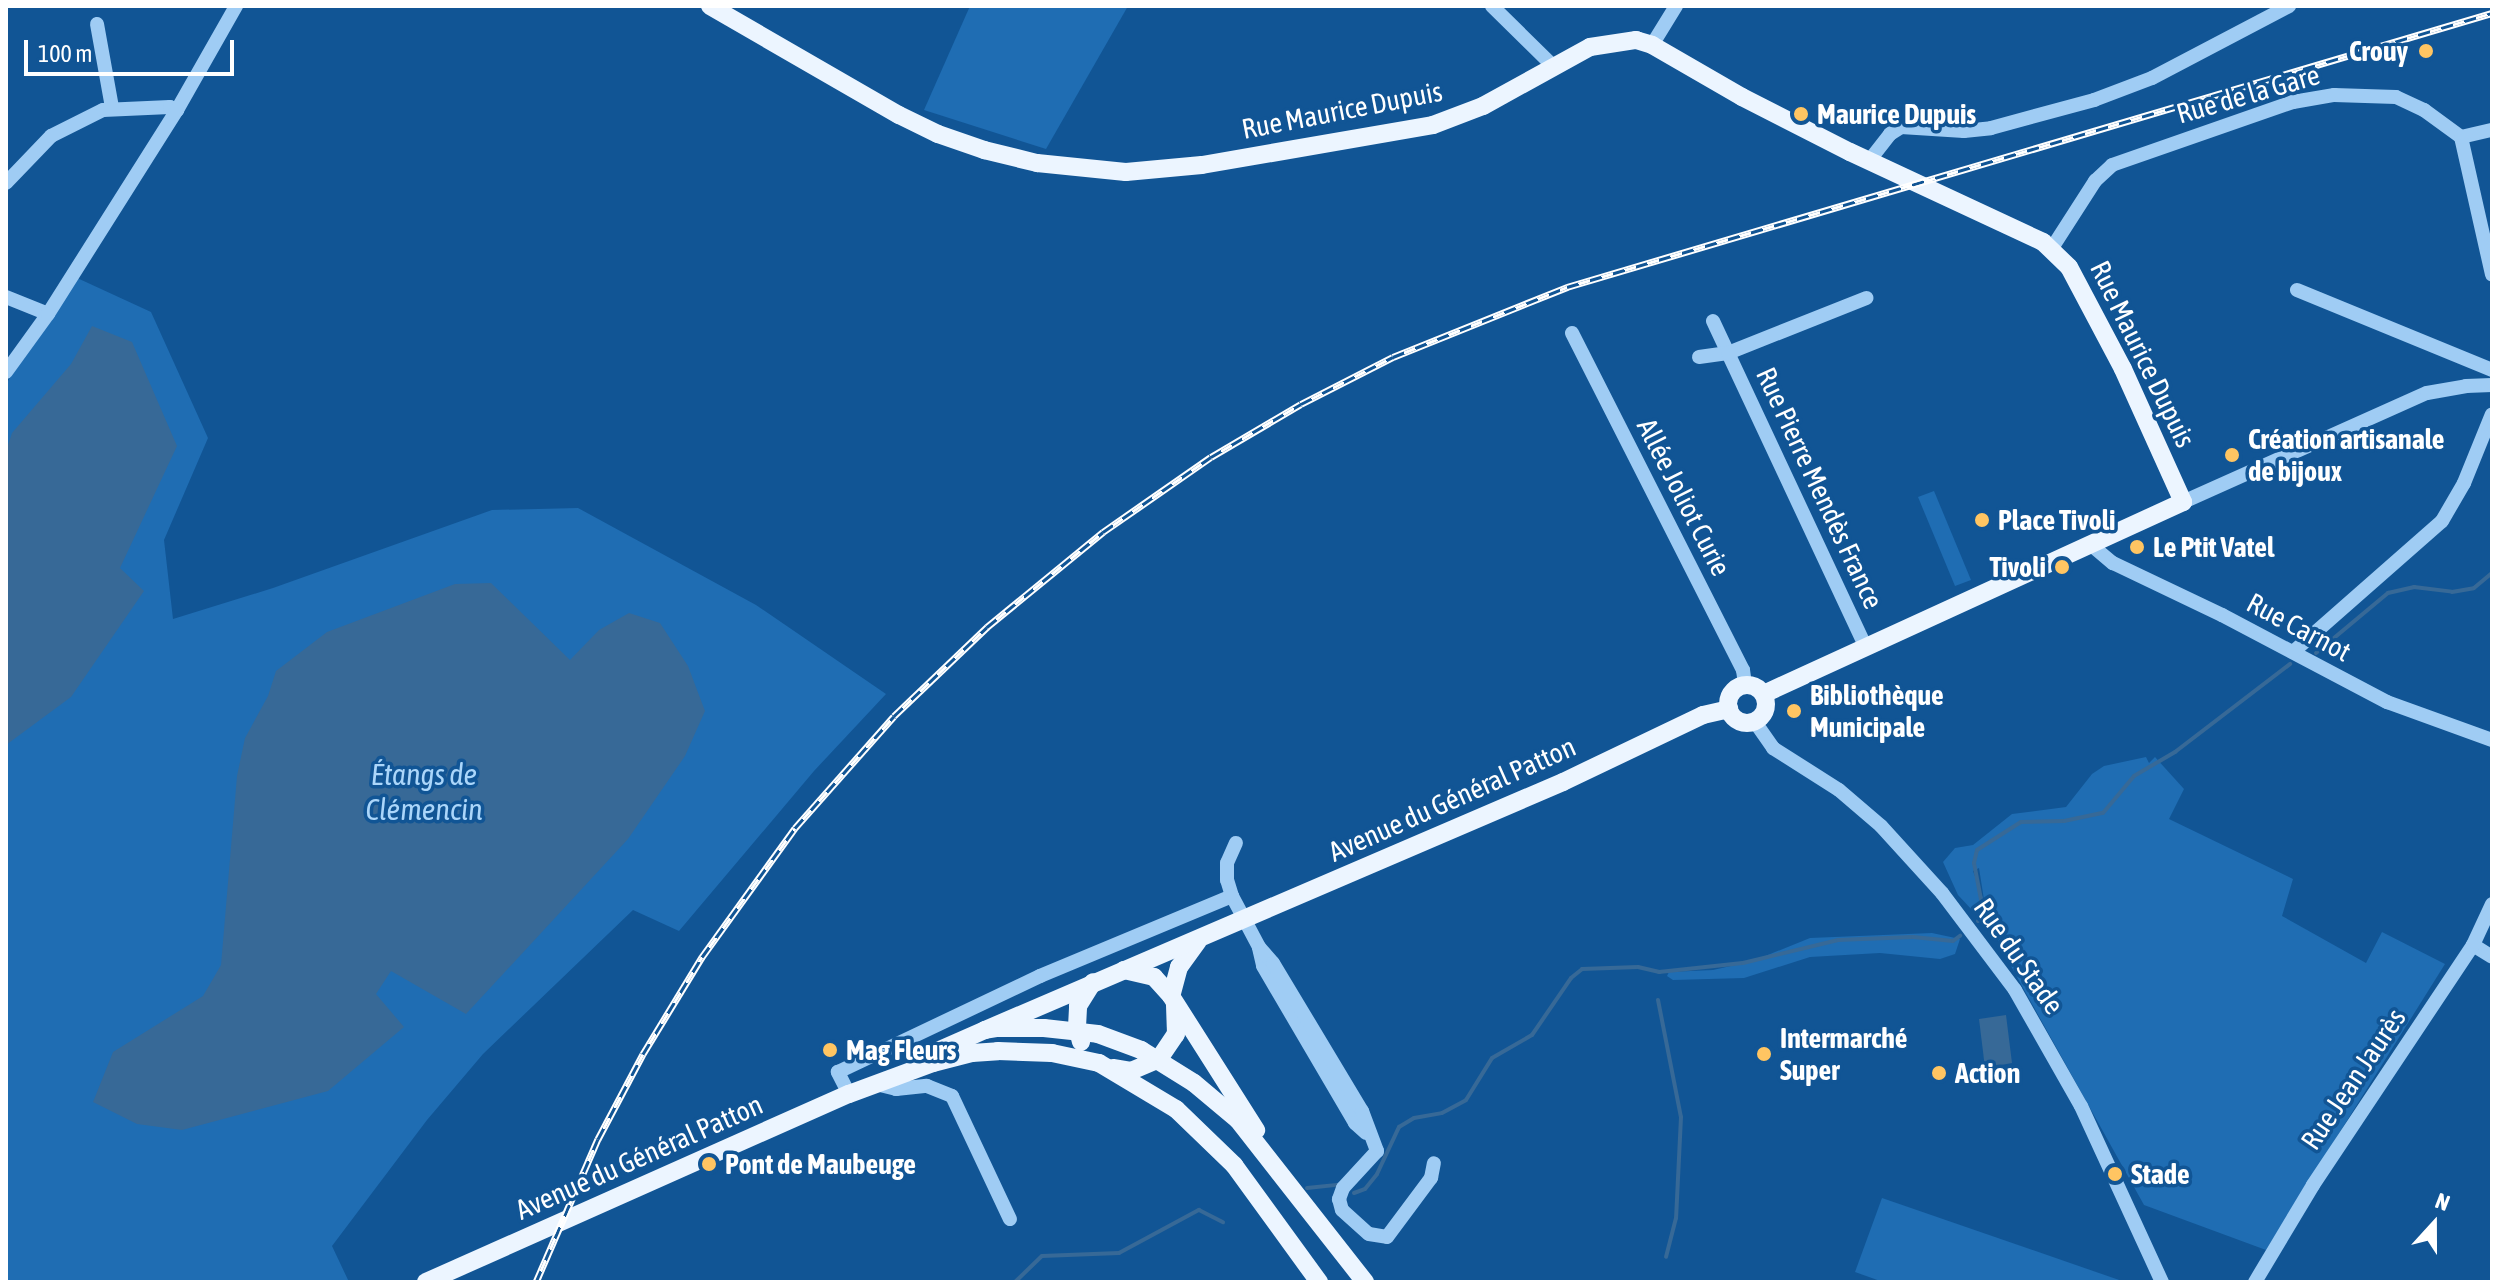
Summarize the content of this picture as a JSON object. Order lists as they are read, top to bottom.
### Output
{
  "streets": {
    "main road": ["Rue Maurice Dupuis", "Avenue du Général Patton"],
    "street": [
      "Rue de la Gare",
      "Rue Pierre Mendès France",
      "Allée Joliot Curie",
      "Rue Carnot",
      "Rue du Stade",
      "Rue Jean Jaurès"
    ]
  },
  "crossings": [
    ["Rue de la Gare", "Rue Maurice Dupuis"],
    ["Allée Joliot Curie", "Avenue du Général Patton"],
    ["Allée Joliot Curie", "Rue du Stade"],
    ["Avenue du Général Patton", "Rue du Stade"]
  ],
  "water": ["Étangs de Clémencin"],
  "places": [
    "Crouy",
    "Maurice Dupuis",
    "Création artisanale de bijoux",
    "Place Tivoli",
    "Le Ptit Vatel",
    "Tivoli",
    "Bibliothèque Municipale",
    "Mag Fleurs",
    "Intermarché Super",
    "Action",
    "Pont de Maubeuge",
    "Stade"
  ],
  "scale_bar": "100 m",
  "north": "top"
}
